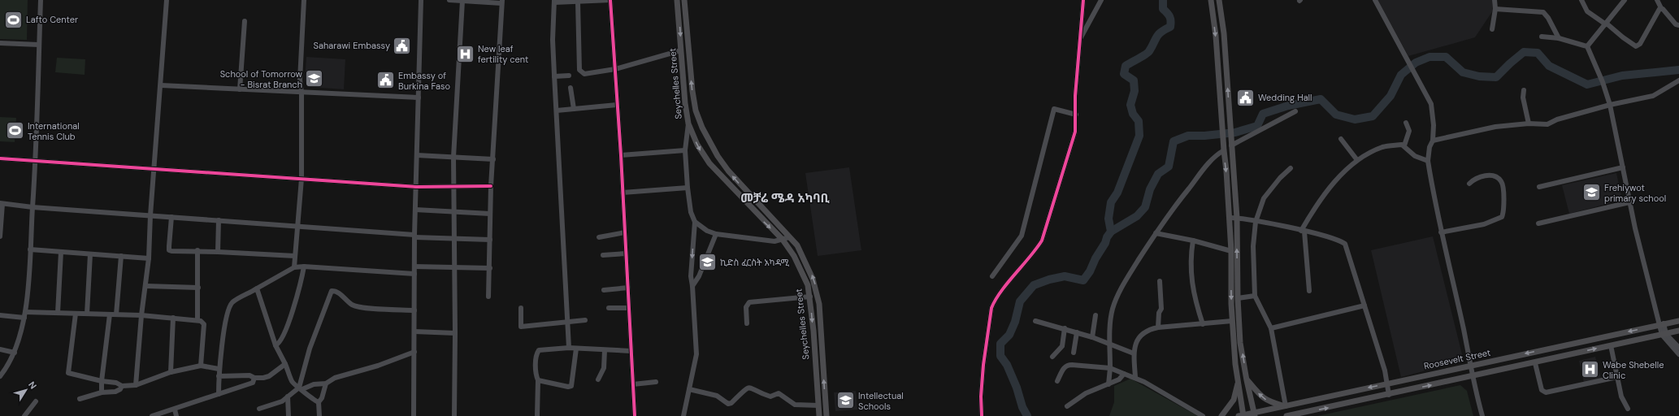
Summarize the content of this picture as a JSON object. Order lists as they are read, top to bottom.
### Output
{
  "streets": {
    "main road": ["Seychelles Street", "Roosevelt Street"]
  },
  "districts": ["መቻሬ ሜዳ አካባቢ"],
  "places": {
    "sports": ["Lafto Center", "International Tennis Club"],
    "public building": ["Saharawi Embassy", "Embassy of Burkina Faso", "Wedding Hall"],
    "hospital": ["New leaf fertility cent", "Wabe Shebelle Clinic"],
    "school or university": [
      "School of Tomorrow - Bisrat Branch",
      "Frehiywot primary school",
      "ኪድስ ፈርስት አካዳሚ",
      "Intellectual Schools"
    ]
  },
  "north": "top right"
}
